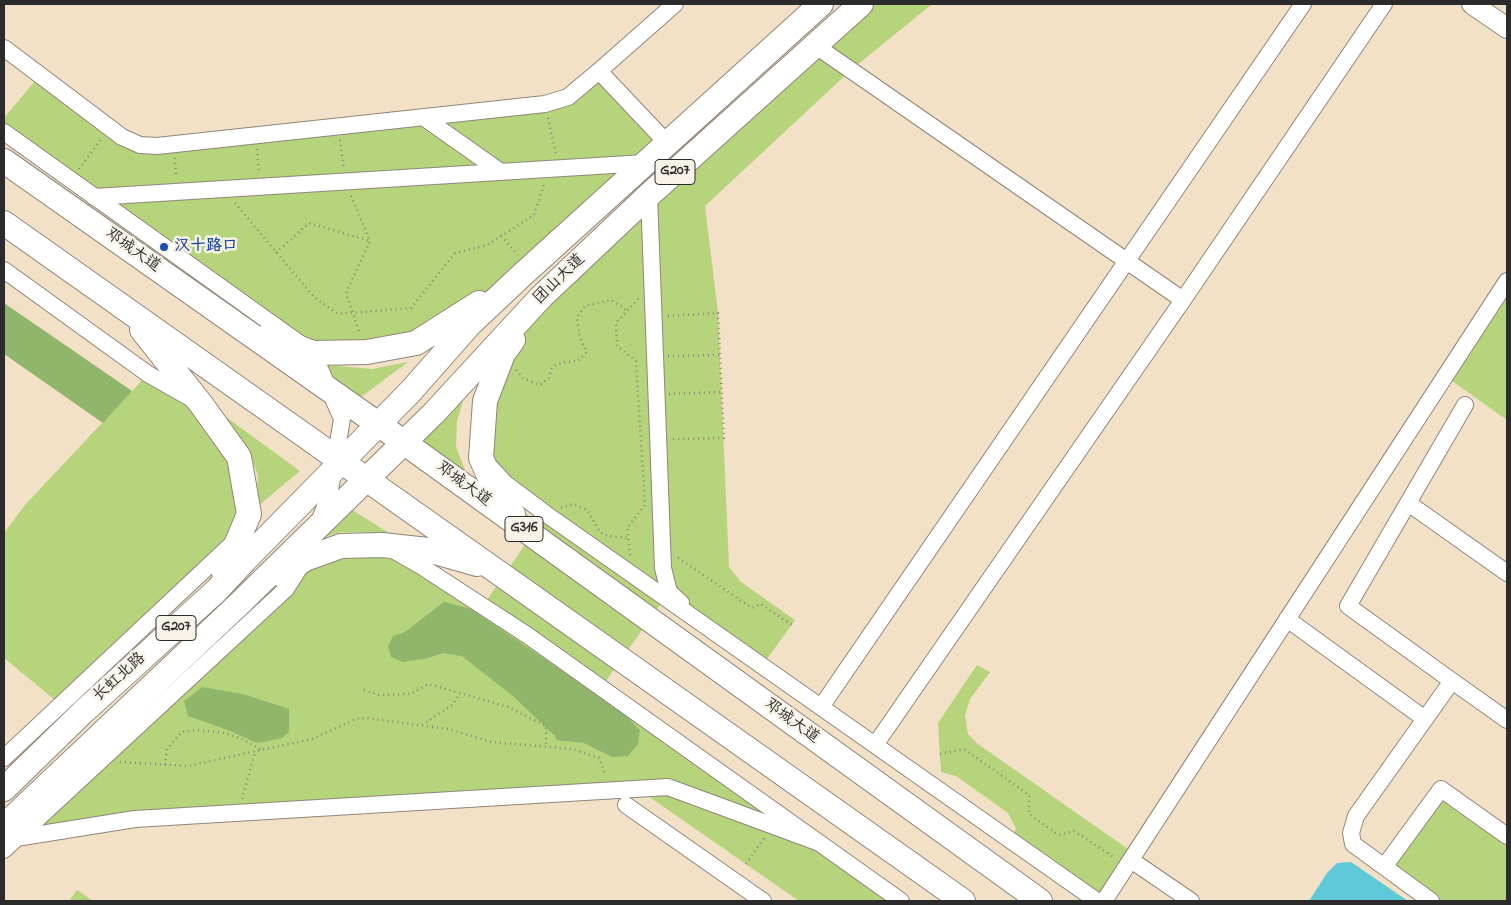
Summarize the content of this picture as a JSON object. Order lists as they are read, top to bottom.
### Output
{
  "streets": {
    "highway": [
      "G207",
      "邓城大道",
      "团山大道",
      "G316",
      "长虹北路"
    ]
  },
  "crossings": [
    ["邓城大道", "团山大道"],
    ["团山大道", "长虹北路"]
  ],
  "places": ["汉十路口"]
}
